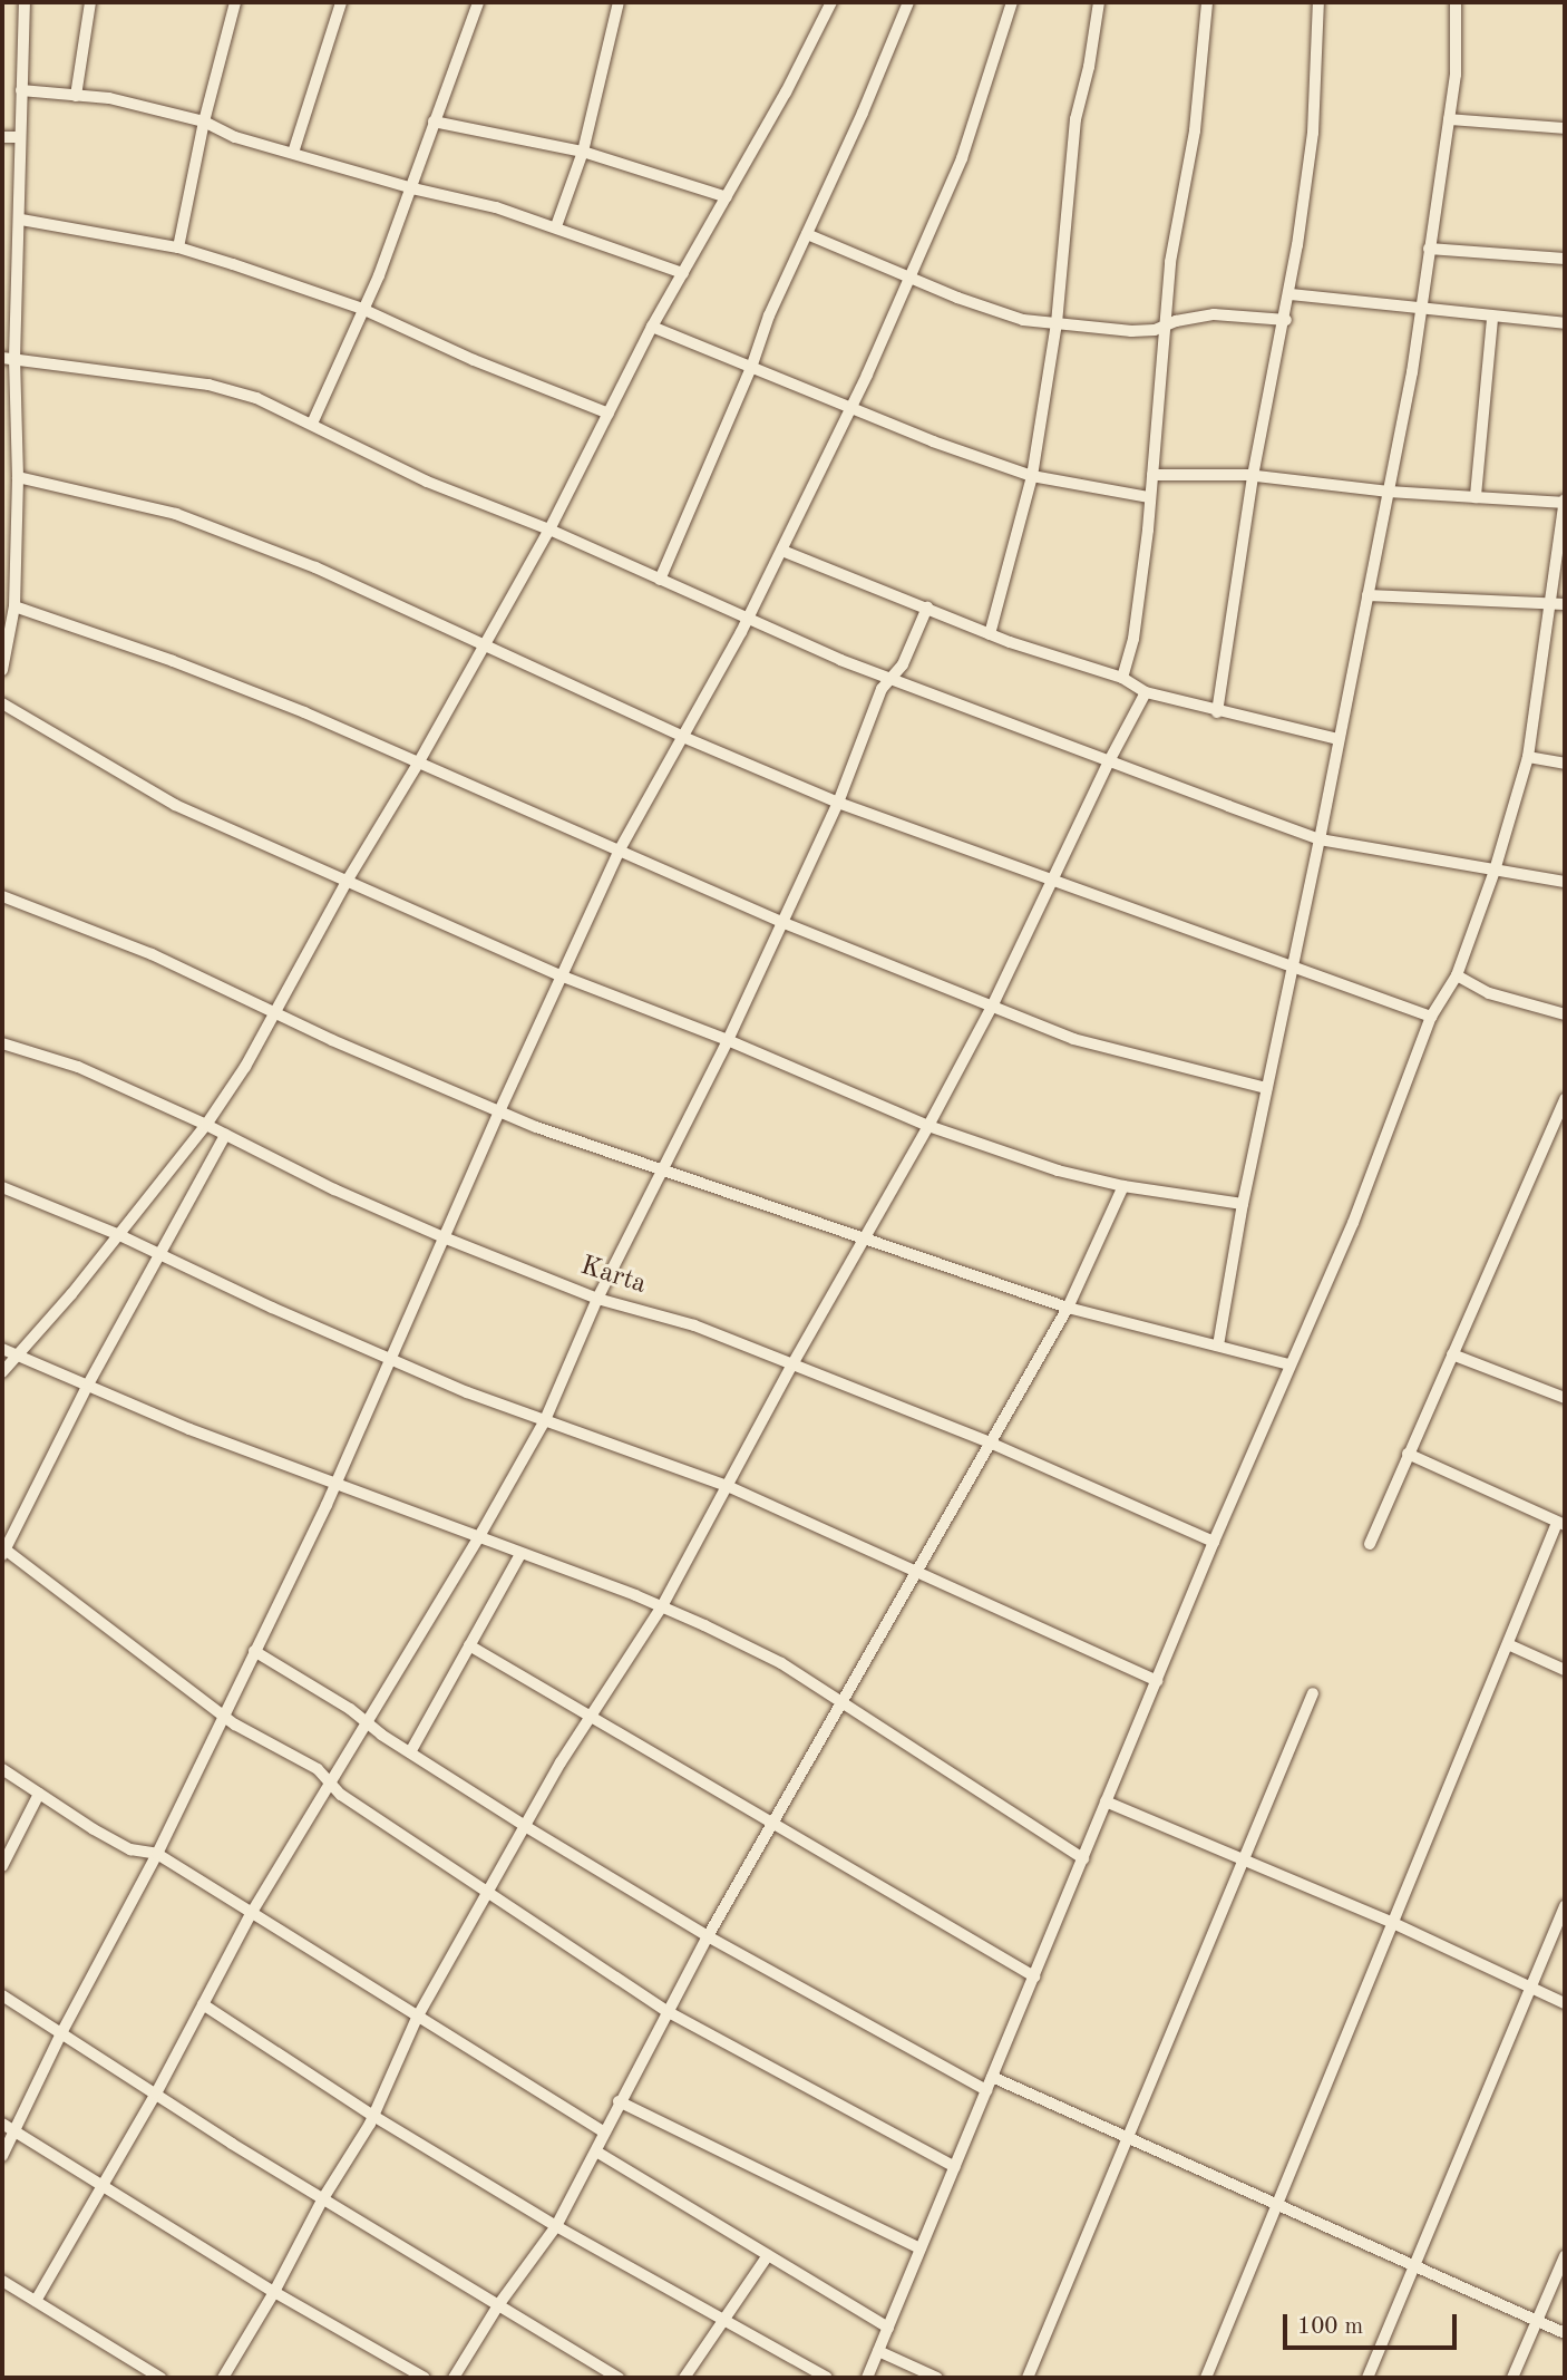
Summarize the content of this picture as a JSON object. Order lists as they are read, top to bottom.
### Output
{
  "streets": {
    "street": ["Karta"]
  },
  "scale_bar": "100 m"
}
